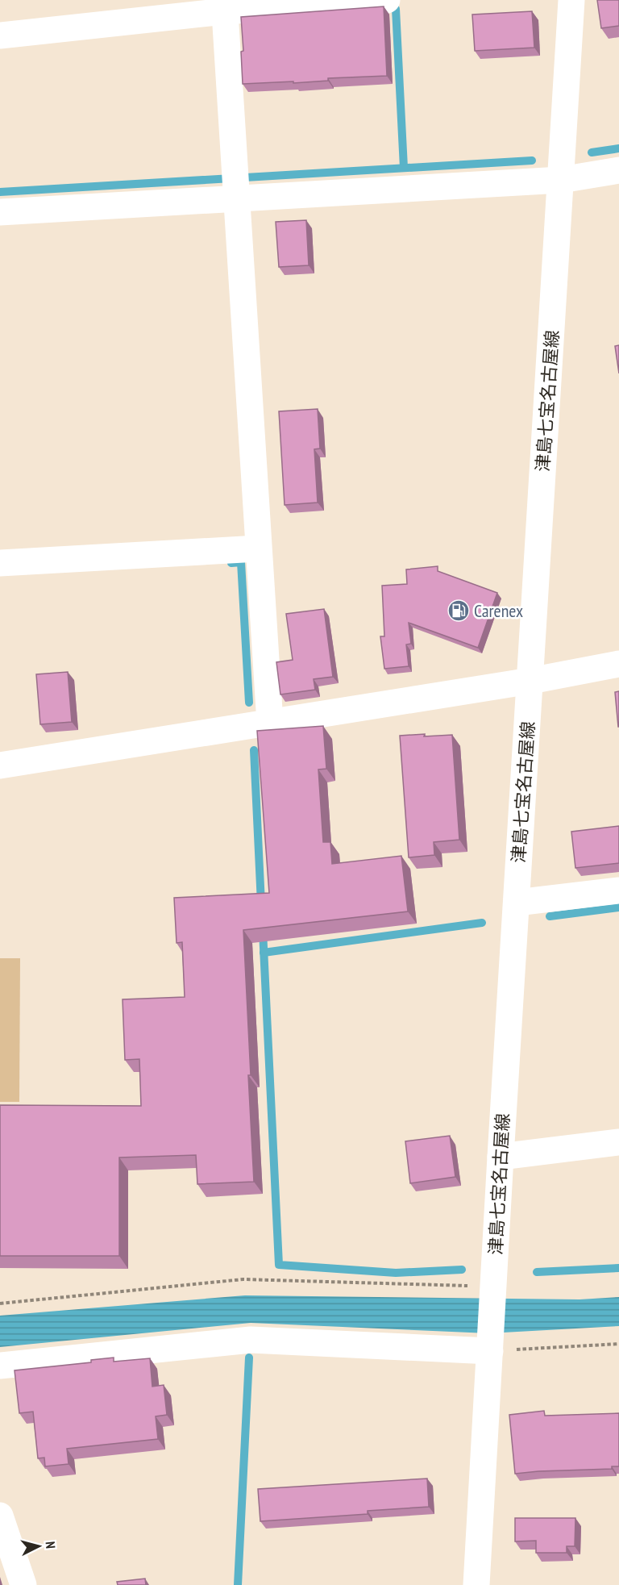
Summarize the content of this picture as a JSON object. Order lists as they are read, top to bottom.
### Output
{
  "streets": {
    "street": ["津島七宝名古屋線"]
  },
  "places": {
    "fuel station": ["Carenex"]
  },
  "north": "right"
}
